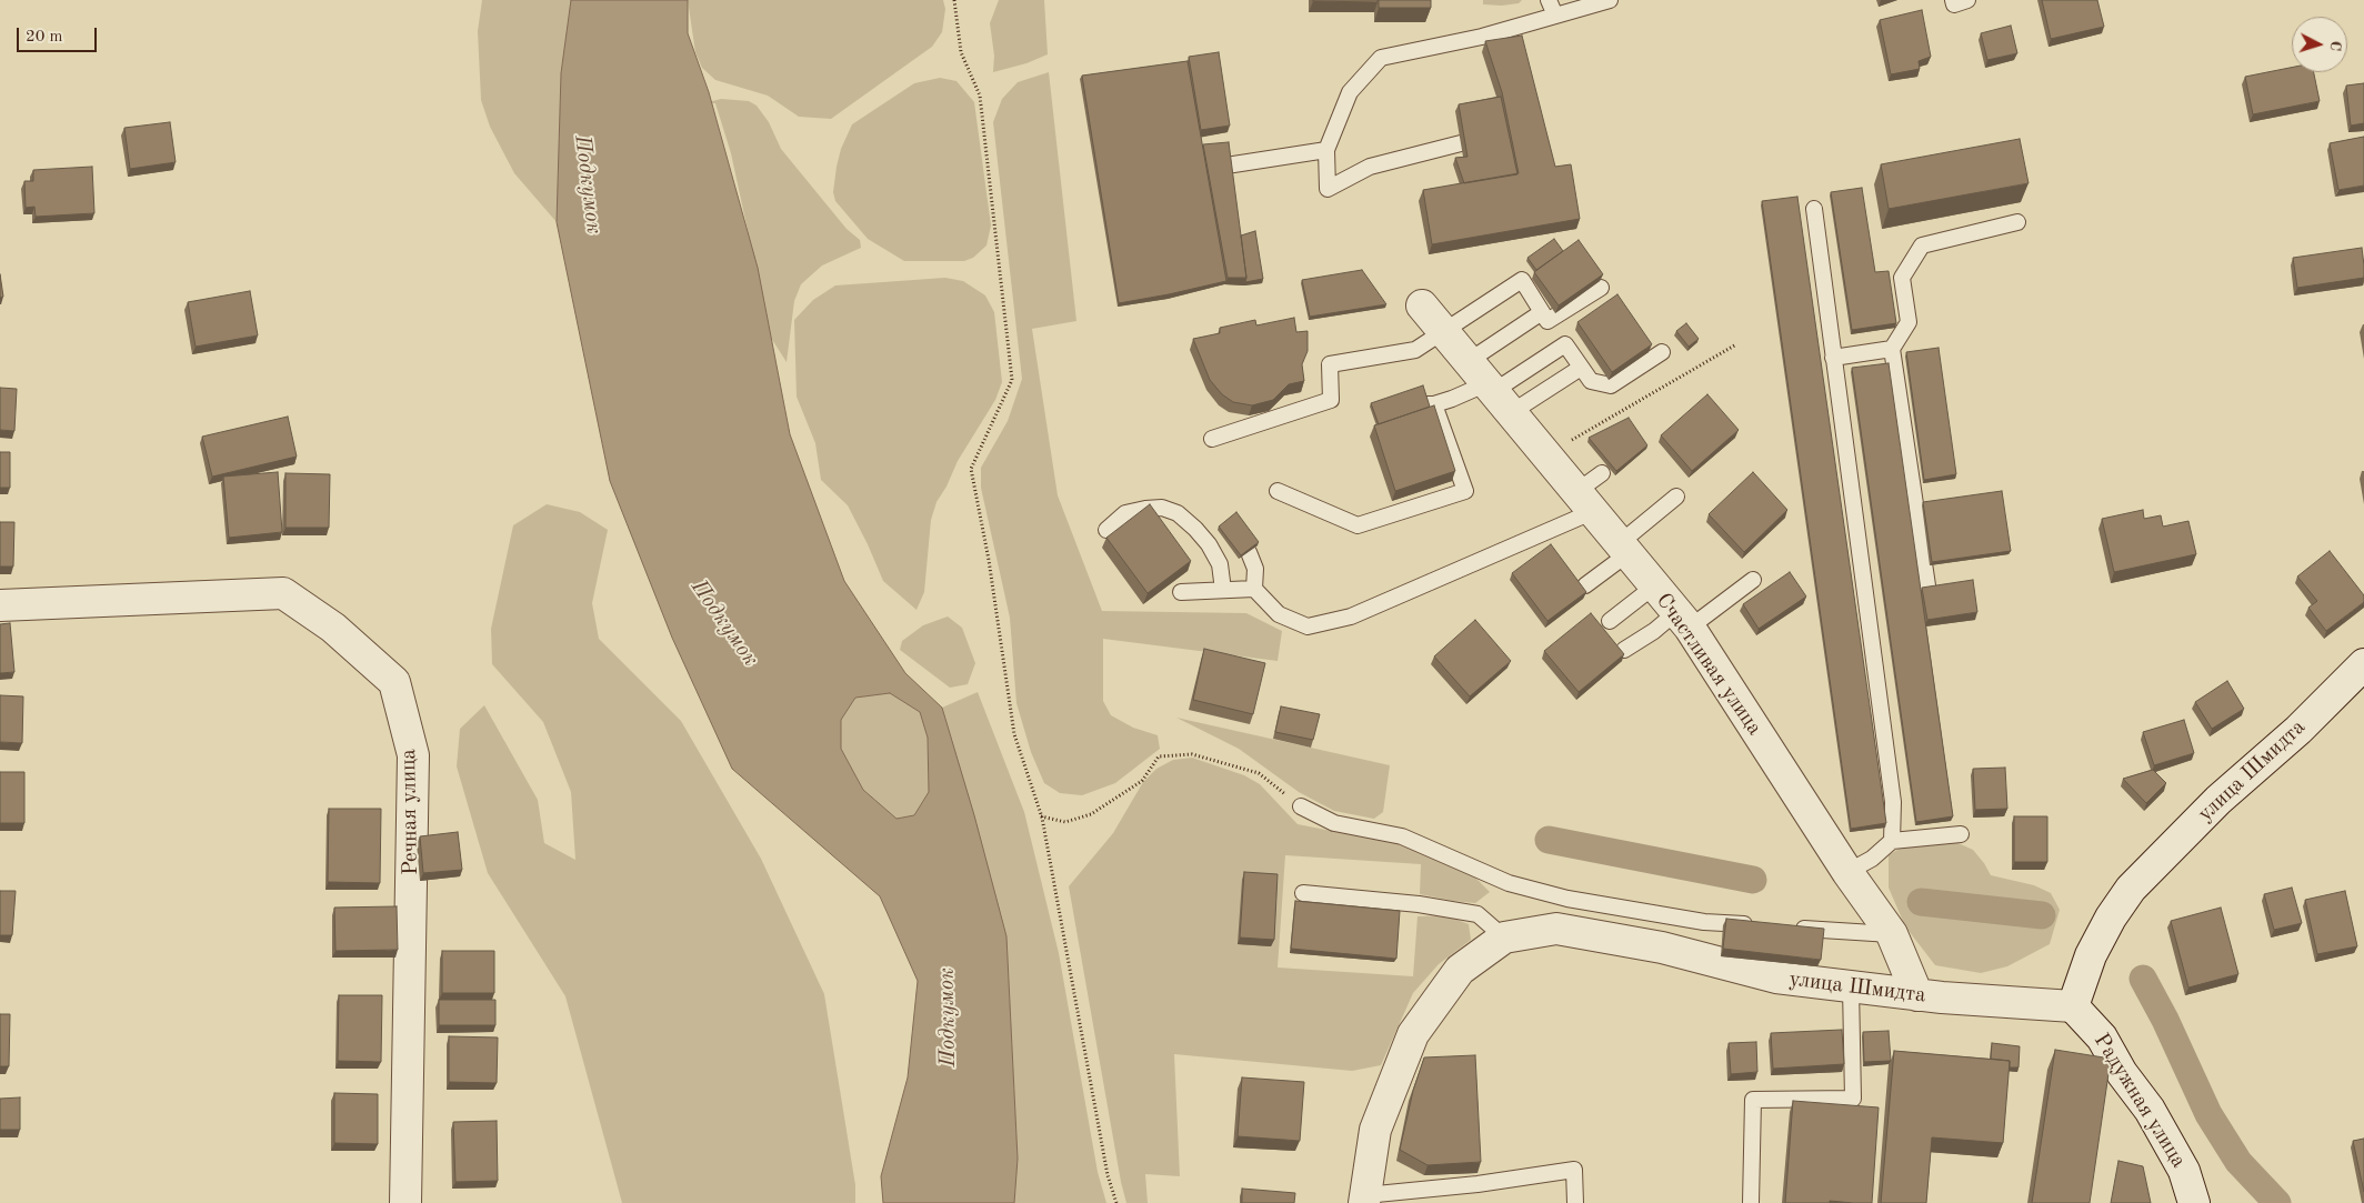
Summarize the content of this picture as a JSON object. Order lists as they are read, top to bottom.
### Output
{
  "streets": {
    "street": [
      "Счастливая улица",
      "улица Шмидта",
      "Речная улица",
      "Радужная улица"
    ]
  },
  "crossings": [
    ["Счастливая улица", "улица Шмидта"],
    ["улица Шмидта", "Радужная улица"]
  ],
  "water": ["Подкумок"],
  "scale_bar": "20 m",
  "north": "right"
}
